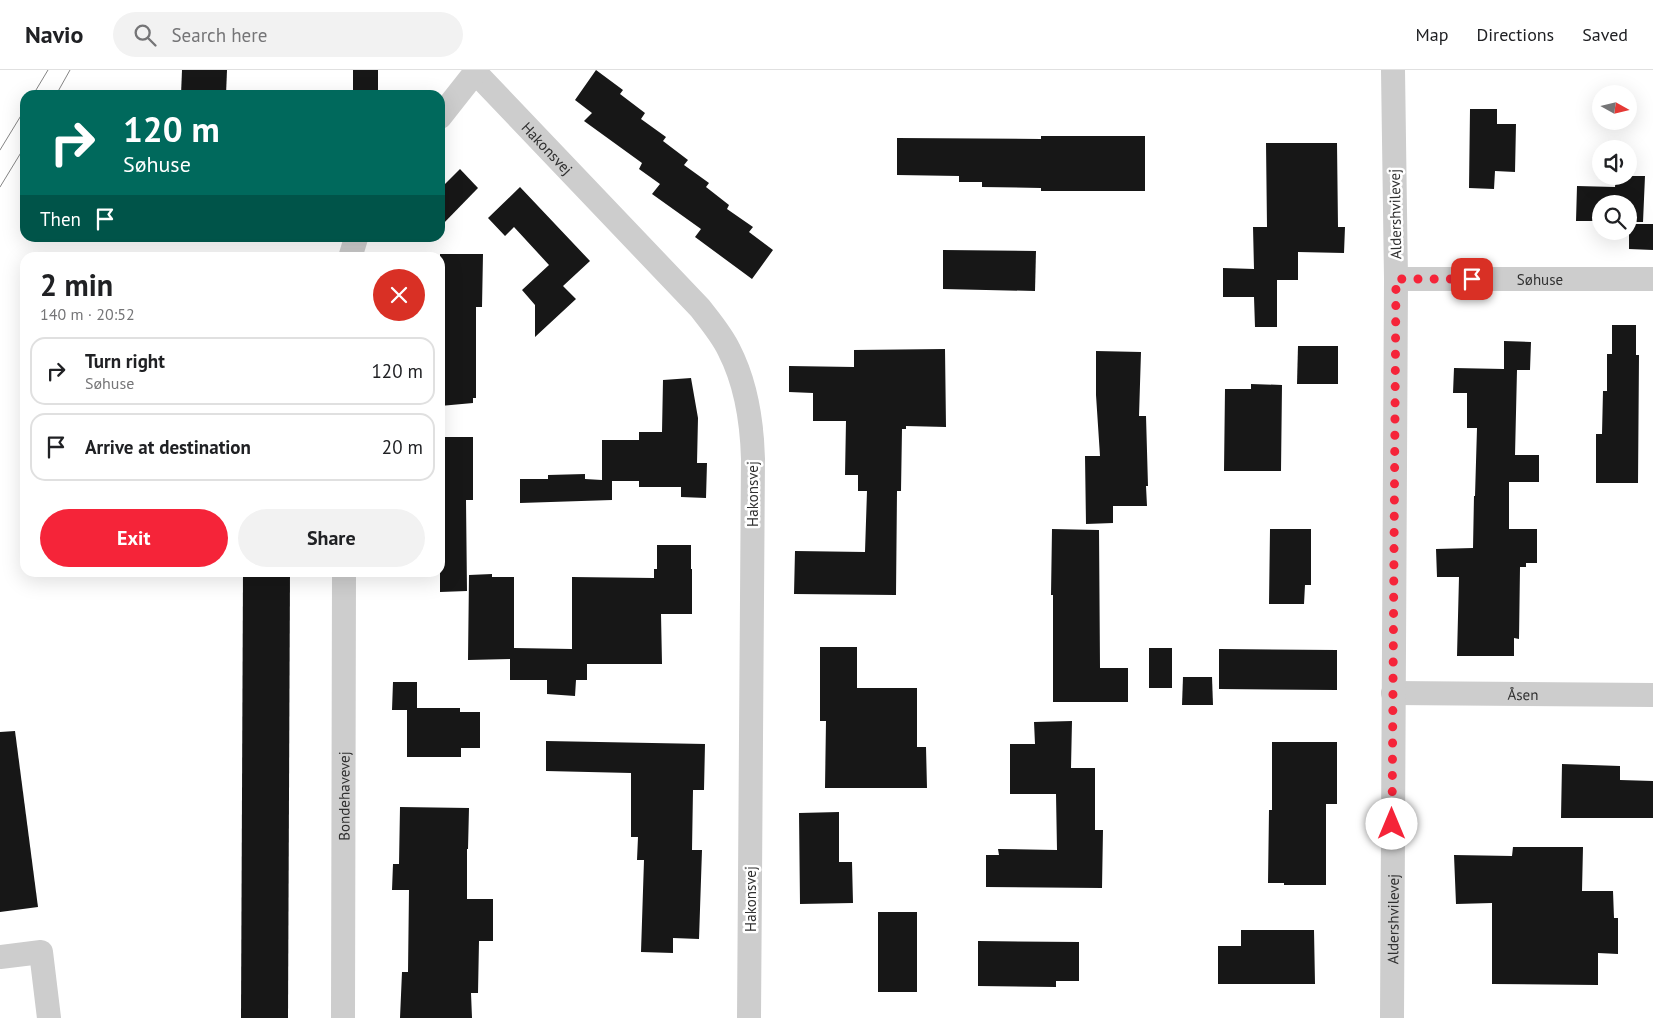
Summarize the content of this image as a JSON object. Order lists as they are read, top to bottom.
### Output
{
  "streets": {
    "street": [
      "Hakonsvej",
      "Aldershvilevej",
      "Søhuse",
      "Åsen",
      "Bondehavevej"
    ]
  },
  "crossings": [
    ["Aldershvilevej", "Søhuse"],
    ["Aldershvilevej", "Åsen"]
  ],
  "north": "right",
  "page": {
    "header": "Navio",
    "search": "Search here",
    "nav": ["Map", "Directions", "Saved"],
    "turn": ["120 m", "Søhuse"],
    "then": "Then",
    "heading": ["2 min", "140 m · 20:52"],
    "list": [
      {
        "name": "Turn right",
        "note": "Søhuse",
        "value": "120 m"
      },
      {
        "name": "Arrive at destination",
        "value": "20 m"
      }
    ],
    "buttons": ["Exit", "Share"]
  }
}
